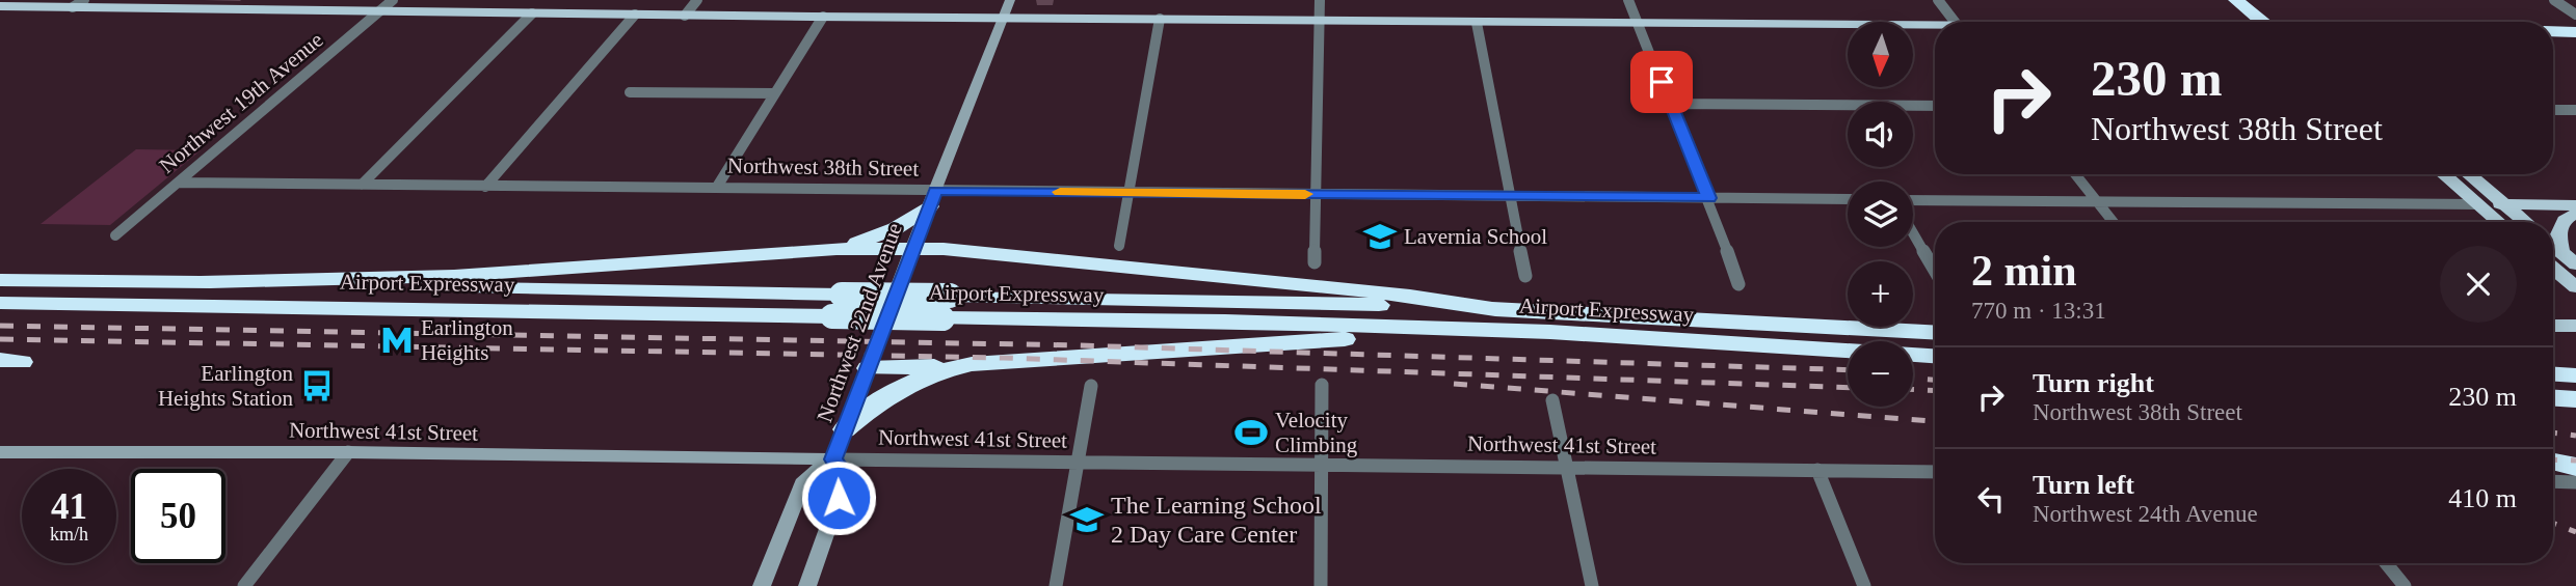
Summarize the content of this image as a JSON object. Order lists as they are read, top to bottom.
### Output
{
  "streets": {
    "highway": ["Airport Expressway"],
    "main road": ["Northwest 22nd Avenue", "Northwest 41st Street"],
    "street": ["Northwest 19th Avenue", "Northwest 38th Street"]
  },
  "crossings": [
    ["Northwest 19th Avenue", "Northwest 38th Street"],
    ["Northwest 38th Street", "Northwest 22nd Avenue"],
    ["Northwest 22nd Avenue", "Northwest 41st Street"]
  ],
  "places": {
    "school or university": ["Lavernia School", "The Learning School 2 Day Care Center"],
    "metro station": ["Earlington Heights"],
    "bus stop": ["Earlington Heights Station"],
    "sports": ["Velocity Climbing"]
  },
  "north": "bottom",
  "page": {
    "map_buttons": ["+", "−"],
    "turn": ["230 m", "Northwest 38th Street"],
    "heading": ["2 min", "770 m · 13:31"],
    "list": [
      {
        "name": "Turn right",
        "note": "Northwest 38th Street",
        "value": "230 m"
      },
      {
        "name": "Turn left",
        "note": "Northwest 24th Avenue",
        "value": "410 m"
      }
    ],
    "speed": "41 km/h",
    "limit": "50"
  }
}
